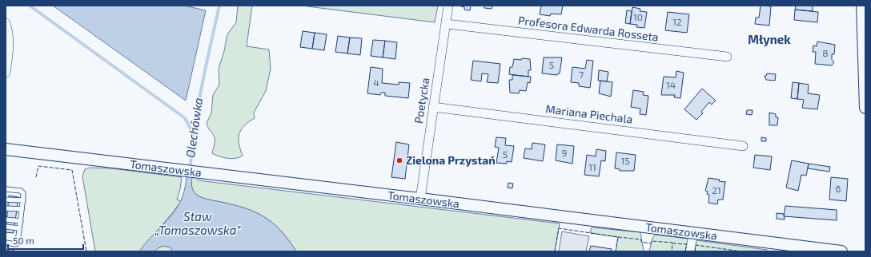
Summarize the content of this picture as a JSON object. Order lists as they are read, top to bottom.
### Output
{
  "streets": {
    "street": [
      "Profesora Edwarda Rosseta",
      "Poetycka",
      "Mariana Piechala",
      "Tomaszowska"
    ]
  },
  "crossings": [
    ["Profesora Edwarda Rosseta", "Poetycka"],
    ["Poetycka", "Mariana Piechala"],
    ["Poetycka", "Tomaszowska"]
  ],
  "districts": ["Młynek"],
  "water": ["Olechówka", "Staw „Tomaszowska”"],
  "places": ["Zielona Przystań"],
  "house_numbers": [
    "10",
    "12",
    "8",
    "5",
    "7",
    "4",
    "14",
    "9",
    "5",
    "15",
    "11",
    "6",
    "21"
  ],
  "scale_bar": "50 m"
}
